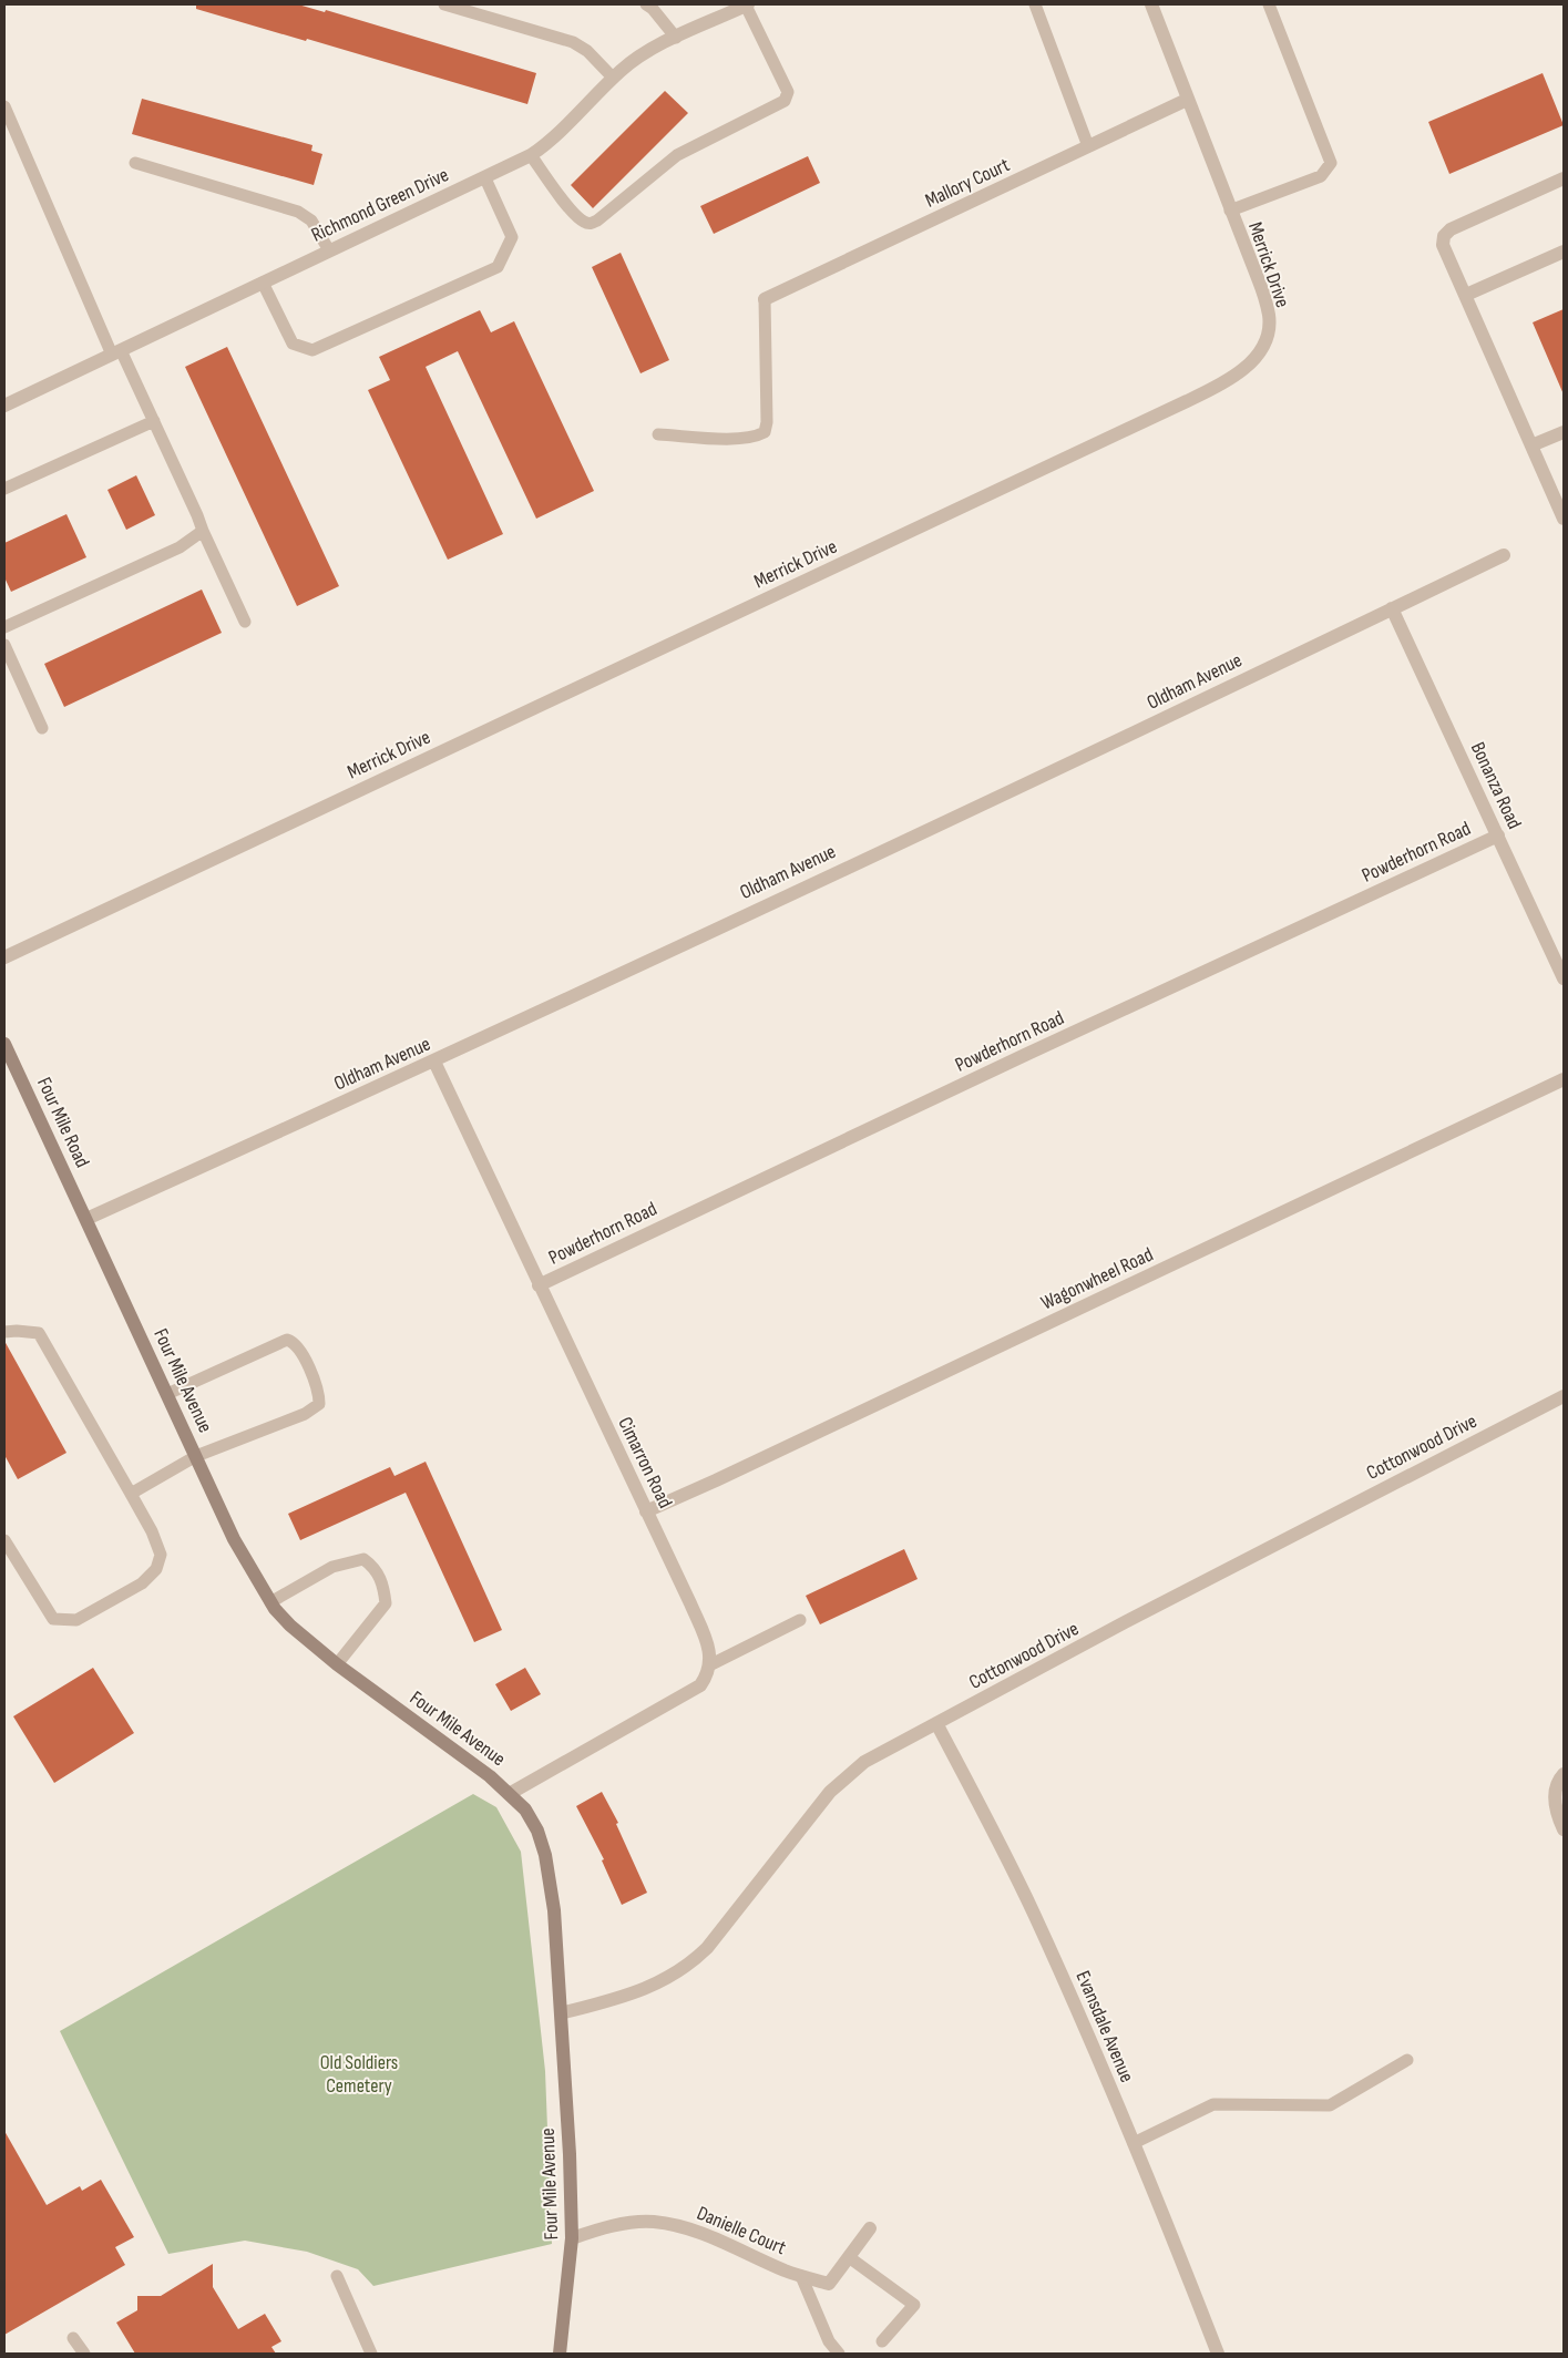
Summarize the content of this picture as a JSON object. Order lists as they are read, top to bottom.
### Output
{
  "streets": {
    "street": [
      "Mallory Court",
      "Richmond Green Drive",
      "Merrick Drive",
      "Oldham Avenue",
      "Bonanza Road",
      "Powderhorn Road",
      "Four Mile Road",
      "Wagonwheel Road",
      "Four Mile Avenue",
      "Cottonwood Drive",
      "Cimarron Road",
      "Evansdale Avenue",
      "Danielle Court"
    ]
  },
  "crossings": [
    ["Mallory Court", "Merrick Drive"],
    ["Oldham Avenue", "Bonanza Road"],
    ["Oldham Avenue", "Four Mile Road"],
    ["Oldham Avenue", "Four Mile Avenue"],
    ["Oldham Avenue", "Cimarron Road"],
    ["Bonanza Road", "Powderhorn Road"],
    ["Powderhorn Road", "Cimarron Road"],
    ["Four Mile Road", "Four Mile Avenue"],
    ["Wagonwheel Road", "Cimarron Road"],
    ["Four Mile Avenue", "Cottonwood Drive"],
    ["Four Mile Avenue", "Danielle Court"],
    ["Cottonwood Drive", "Evansdale Avenue"]
  ],
  "parks": ["Old Soldiers Cemetery"]
}
